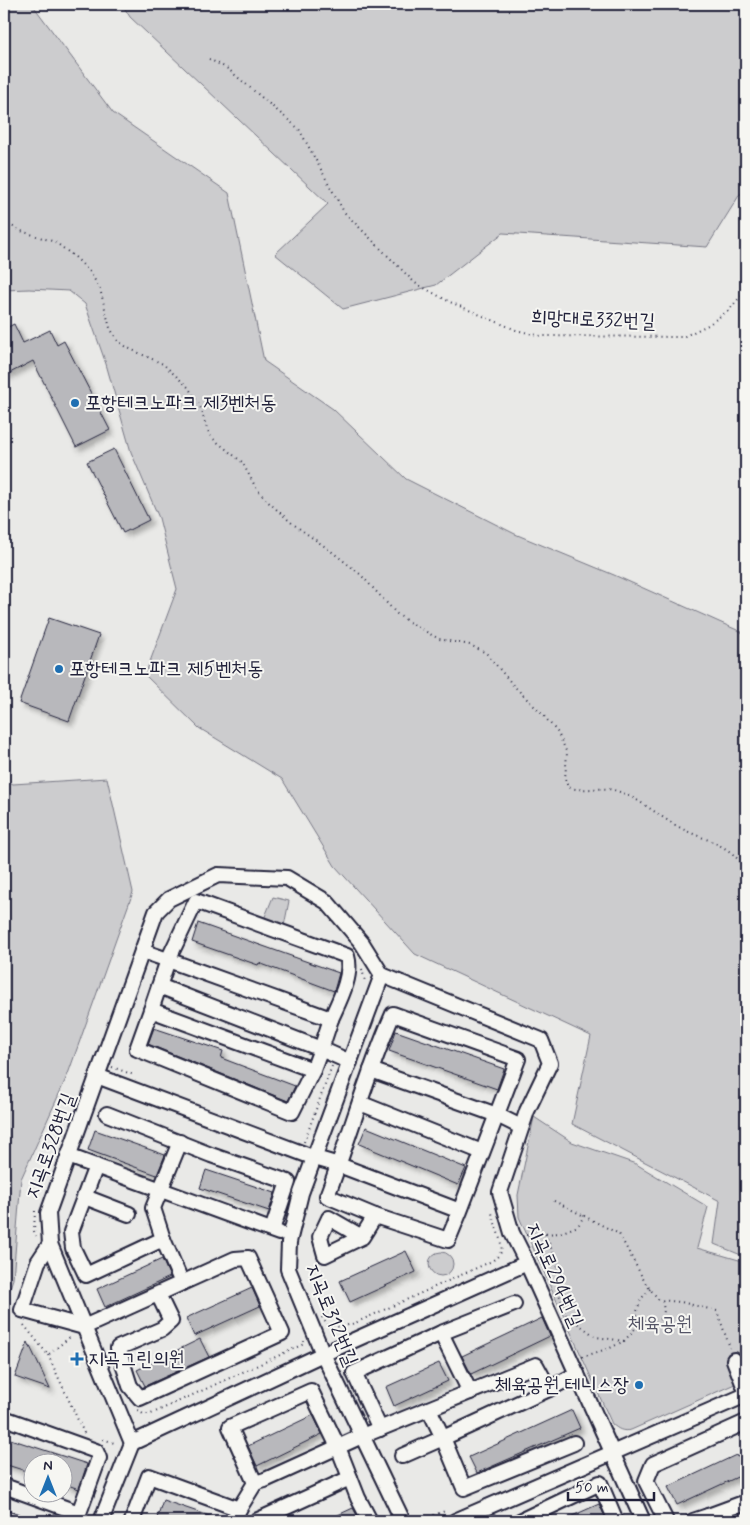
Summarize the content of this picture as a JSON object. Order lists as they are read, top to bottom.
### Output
{
  "streets": {
    "street": ["지곡로328번길", "지곡로294번길", "지곡로312번길"],
    "path": ["희망대로332번길"]
  },
  "crossings": [
    ["지곡로328번길", "지곡로294번길"],
    ["지곡로328번길", "지곡로312번길"],
    ["지곡로294번길", "지곡로312번길"]
  ],
  "parks": ["체육공원"],
  "places": {
    "other": ["포항테크노파크 제3벤처동", "포항테크노파크 제5벤처동", "체육공원 테니스장"],
    "health": ["지곡그린의원"]
  },
  "scale_bar": "50 m",
  "north": "top"
}
